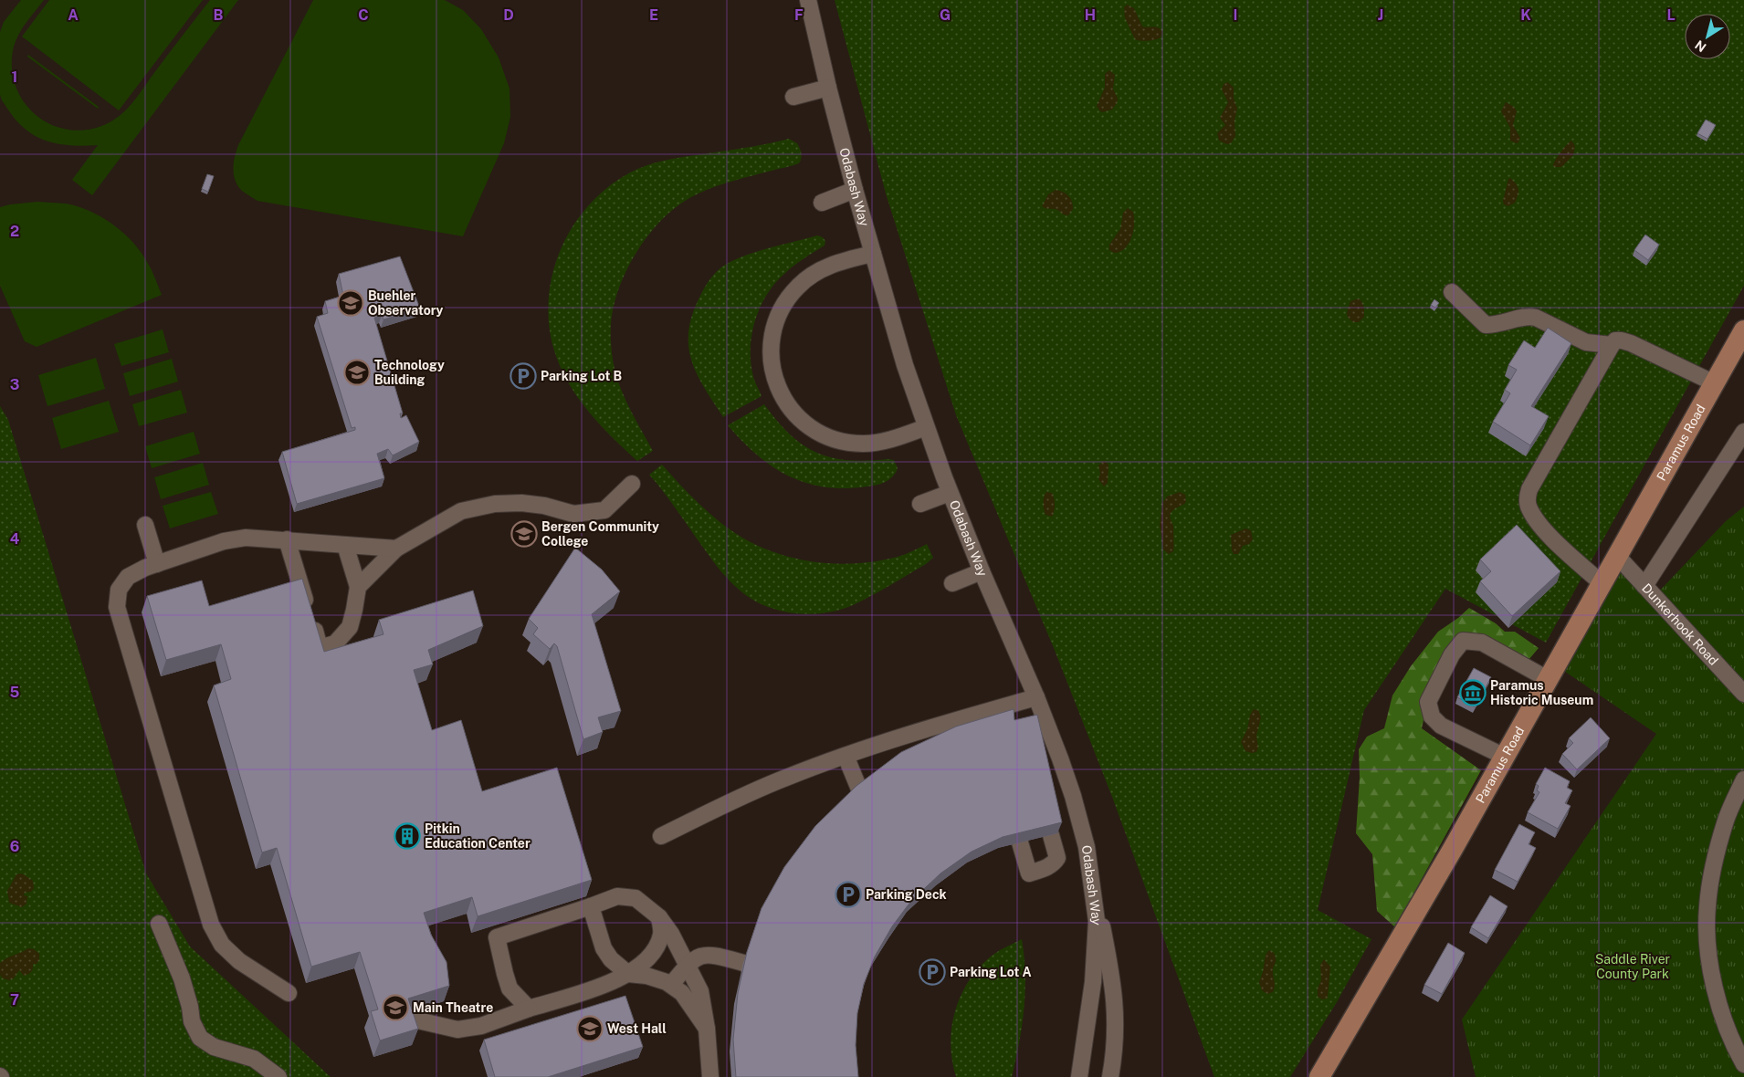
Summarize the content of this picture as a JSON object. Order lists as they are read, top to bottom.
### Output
{
  "streets": {
    "main road": ["Paramus Road"],
    "street": ["Odabash Way", "Dunkerhook Road"]
  },
  "crossings": [
    ["Paramus Road", "Dunkerhook Road"]
  ],
  "parks": ["Saddle River County Park"],
  "places": {
    "school or university": [
      "Buehler Observatory",
      "Technology Building",
      "Bergen Community College",
      "Main Theatre",
      "West Hall"
    ],
    "parking": ["Parking Lot B", "Parking Deck", "Parking Lot A"],
    "museum": ["Paramus Historic Museum"],
    "building": ["Pitkin Education Center"]
  },
  "north": "bottom left",
  "grid": {
    "columns": [
      "A",
      "B",
      "C",
      "D",
      "E",
      "F",
      "G",
      "H",
      "I",
      "J",
      "K",
      "L"
    ],
    "rows": [
      "1",
      "2",
      "3",
      "4",
      "5",
      "6",
      "7"
    ]
  }
}
